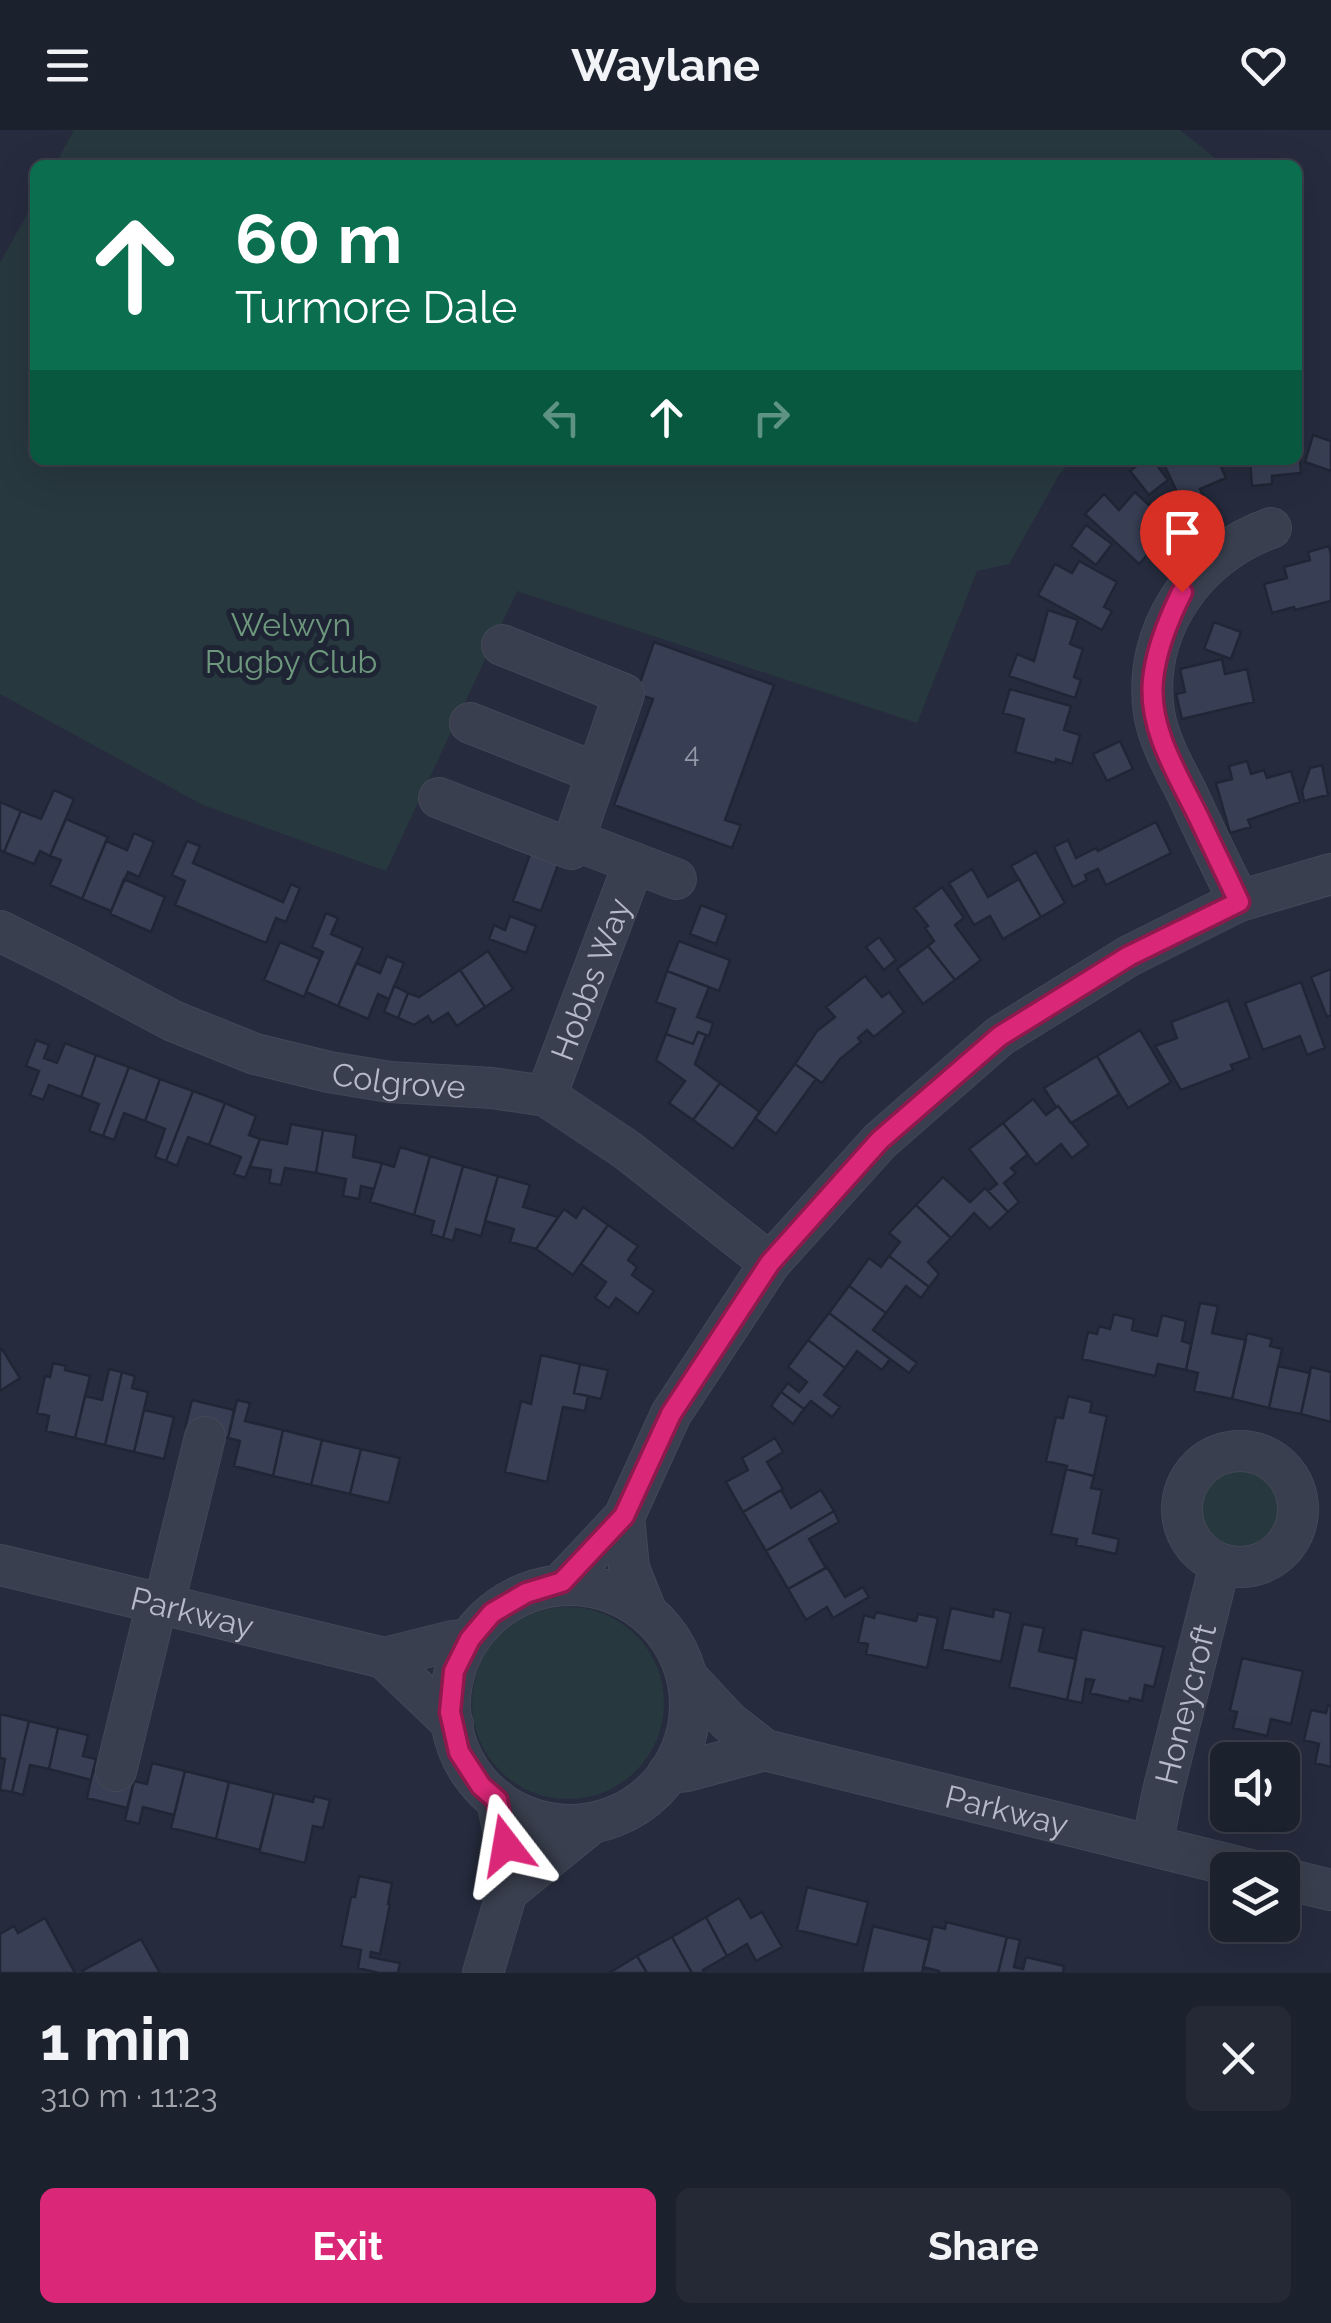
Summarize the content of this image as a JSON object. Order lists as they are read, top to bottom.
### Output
{
  "streets": {
    "street": [
      "Hobbs Way",
      "Colgrove",
      "Parkway",
      "Honeycroft"
    ]
  },
  "crossings": [
    ["Hobbs Way", "Colgrove"],
    ["Parkway", "Honeycroft"]
  ],
  "parks": ["Welwyn Rugby Club"],
  "house_numbers": ["4"],
  "page": {
    "header": "Waylane",
    "turn": ["60 m", "Turmore Dale"],
    "heading": ["1 min", "310 m · 11:23"],
    "buttons": ["Exit", "Share"]
  }
}
